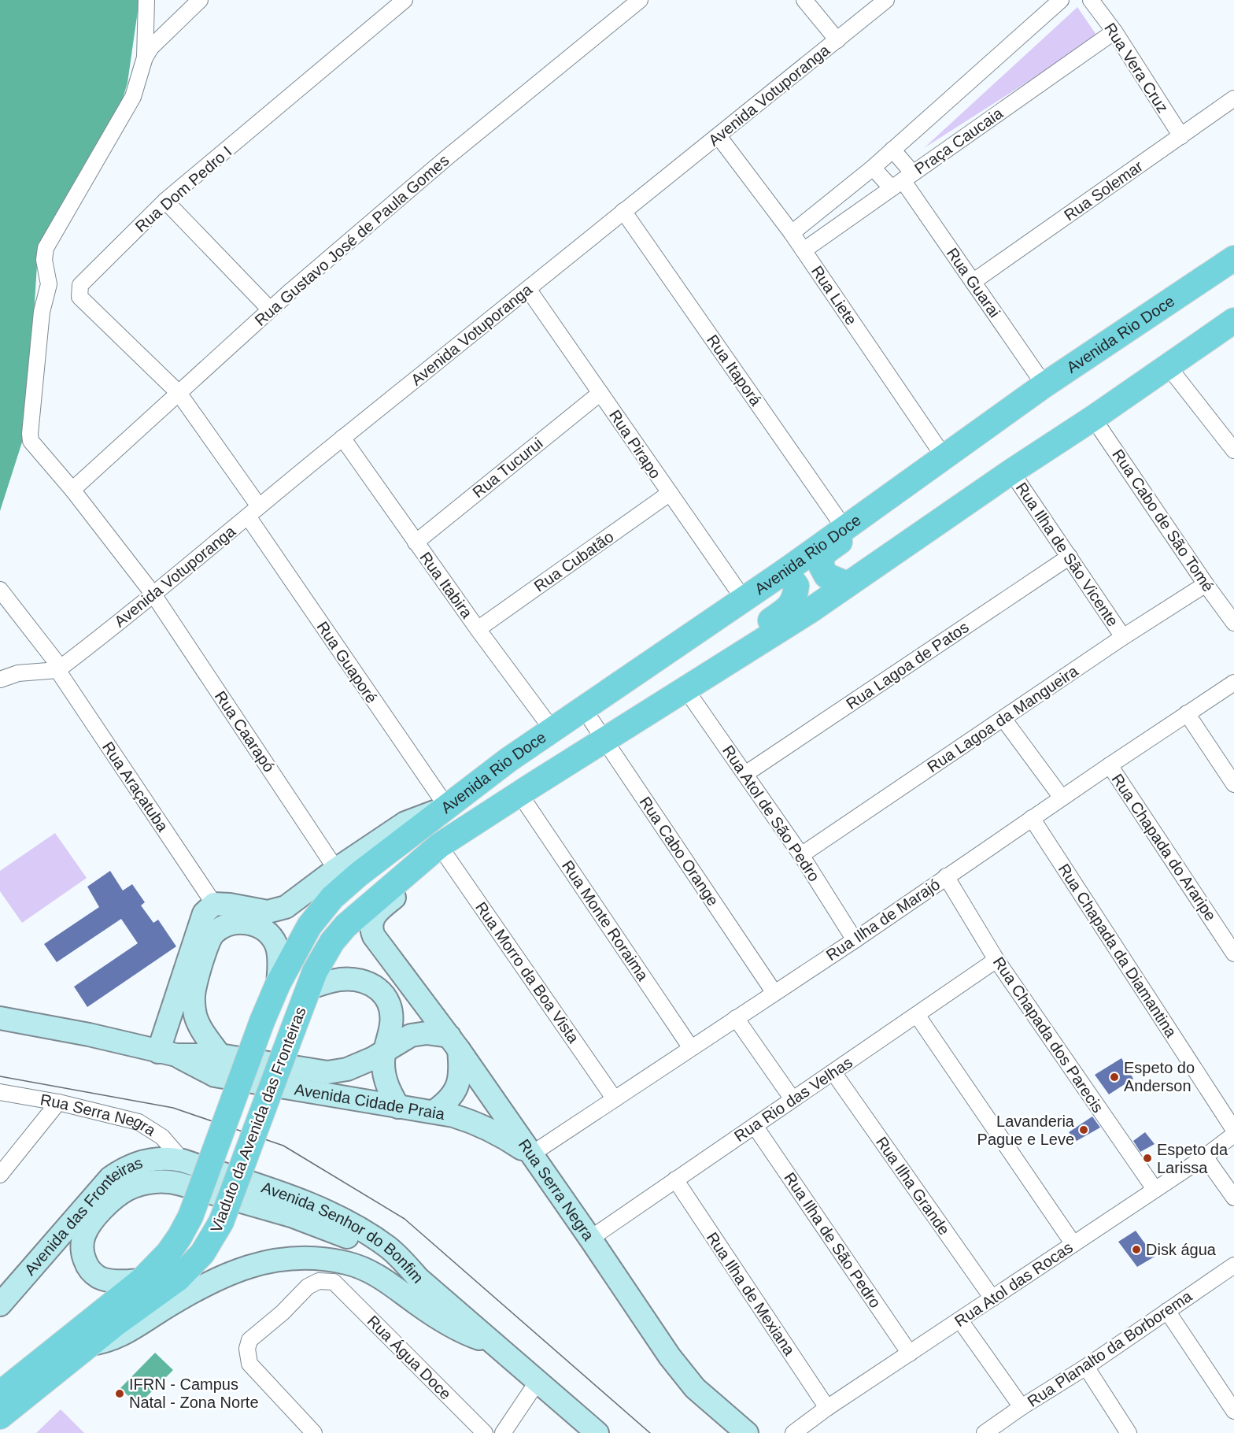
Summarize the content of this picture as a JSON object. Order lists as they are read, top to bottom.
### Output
{
  "streets": {
    "main road": [
      "Avenida Rio Doce",
      "Avenida Cidade Praia",
      "Rua Serra Negra",
      "Viaduto da Avenida das Fronteiras",
      "Avenida das Fronteiras",
      "Avenida Senhor do Bonfim"
    ],
    "street": [
      "Rua Vera Cruz",
      "Avenida Votuporanga",
      "Praça Caucaia",
      "Rua Dom Pedro I",
      "Rua Solemar",
      "Rua Gustavo José de Paula Gomes",
      "Rua Guarai",
      "Rua Liete",
      "Rua Itaporá",
      "Rua Pirapo",
      "Rua Tucurui",
      "Rua Cabo de São Tomé",
      "Rua Ilha de São Vicente",
      "Rua Cubatão",
      "Rua Itabira",
      "Rua Guaporé",
      "Rua Lagoa de Patos",
      "Rua Lagoa da Mangueira",
      "Rua Caarapó",
      "Rua Araçatuba",
      "Rua Atol de São Pedro",
      "Rua Chapada do Araripe",
      "Rua Cabo Orange",
      "Rua Ilha de Marajó",
      "Rua Monte Roraima",
      "Rua Chapada da Diamantina",
      "Rua Morro da Boa Vista",
      "Rua Chapada dos Parecis",
      "Rua Rio das Velhas",
      "Rua Ilha Grande",
      "Rua Ilha de São Pedro",
      "Rua Atol das Rocas",
      "Rua Ilha de Mexiana",
      "Rua Planalto da Borborema",
      "Rua Água Doce"
    ]
  },
  "crossings": [
    ["Rua Vera Cruz", "Praça Caucaia"],
    ["Rua Vera Cruz", "Rua Solemar"],
    ["Avenida Votuporanga", "Rua Liete"],
    ["Avenida Votuporanga", "Rua Itaporá"],
    ["Avenida Votuporanga", "Rua Pirapo"],
    ["Avenida Votuporanga", "Rua Itabira"],
    ["Avenida Votuporanga", "Rua Guaporé"],
    ["Avenida Votuporanga", "Rua Caarapó"],
    ["Avenida Votuporanga", "Rua Araçatuba"],
    ["Praça Caucaia", "Rua Guarai"],
    ["Praça Caucaia", "Rua Liete"],
    ["Rua Dom Pedro I", "Rua Gustavo José de Paula Gomes"],
    ["Rua Dom Pedro I", "Rua Guaporé"],
    ["Rua Solemar", "Rua Guarai"],
    ["Rua Gustavo José de Paula Gomes", "Rua Guaporé"],
    ["Rua Gustavo José de Paula Gomes", "Rua Caarapó"],
    ["Rua Guarai", "Avenida Rio Doce"],
    ["Rua Liete", "Avenida Rio Doce"],
    ["Avenida Rio Doce", "Rua Itaporá"],
    ["Avenida Rio Doce", "Rua Pirapo"],
    ["Avenida Rio Doce", "Rua Cabo de São Tomé"],
    ["Avenida Rio Doce", "Rua Ilha de São Vicente"],
    ["Avenida Rio Doce", "Rua Itabira"],
    ["Avenida Rio Doce", "Rua Guaporé"],
    ["Avenida Rio Doce", "Rua Atol de São Pedro"],
    ["Avenida Rio Doce", "Rua Cabo Orange"],
    ["Avenida Rio Doce", "Rua Monte Roraima"],
    ["Avenida Rio Doce", "Rua Morro da Boa Vista"],
    ["Avenida Rio Doce", "Rua Serra Negra"],
    ["Avenida Rio Doce", "Viaduto da Avenida das Fronteiras"],
    ["Rua Pirapo", "Rua Tucurui"],
    ["Rua Pirapo", "Rua Cubatão"],
    ["Rua Tucurui", "Rua Itabira"],
    ["Rua Cabo de São Tomé", "Rua Lagoa da Mangueira"],
    ["Rua Ilha de São Vicente", "Rua Lagoa de Patos"],
    ["Rua Ilha de São Vicente", "Rua Lagoa da Mangueira"],
    ["Rua Cubatão", "Rua Itabira"],
    ["Rua Lagoa de Patos", "Rua Atol de São Pedro"],
    ["Rua Lagoa da Mangueira", "Rua Atol de São Pedro"],
    ["Rua Atol de São Pedro", "Rua Ilha de Marajó"],
    ["Rua Chapada do Araripe", "Rua Ilha de Marajó"],
    ["Rua Cabo Orange", "Rua Ilha de Marajó"],
    ["Rua Ilha de Marajó", "Rua Monte Roraima"],
    ["Rua Ilha de Marajó", "Rua Chapada da Diamantina"],
    ["Rua Ilha de Marajó", "Rua Morro da Boa Vista"],
    ["Rua Ilha de Marajó", "Rua Chapada dos Parecis"],
    ["Rua Ilha de Marajó", "Avenida Cidade Praia"],
    ["Rua Ilha de Marajó", "Rua Serra Negra"],
    ["Rua Morro da Boa Vista", "Rua Serra Negra"],
    ["Rua Chapada dos Parecis", "Rua Rio das Velhas"],
    ["Rua Chapada dos Parecis", "Rua Atol das Rocas"],
    ["Rua Rio das Velhas", "Rua Serra Negra"],
    ["Rua Rio das Velhas", "Rua Ilha Grande"],
    ["Rua Rio das Velhas", "Rua Ilha de São Pedro"],
    ["Rua Rio das Velhas", "Rua Ilha de Mexiana"],
    ["Avenida Cidade Praia", "Rua Serra Negra"],
    ["Rua Serra Negra", "Avenida das Fronteiras"],
    ["Rua Serra Negra", "Avenida Senhor do Bonfim"],
    ["Viaduto da Avenida das Fronteiras", "Avenida Senhor do Bonfim"],
    ["Rua Ilha Grande", "Rua Atol das Rocas"],
    ["Avenida das Fronteiras", "Avenida Senhor do Bonfim"],
    ["Rua Ilha de São Pedro", "Rua Atol das Rocas"],
    ["Rua Atol das Rocas", "Rua Ilha de Mexiana"]
  ],
  "places": [
    "Espeto do Anderson",
    "Lavanderia Pague e Leve",
    "Espeto da Larissa",
    "Disk água",
    "IFRN - Campus Natal - Zona Norte"
  ]
}
